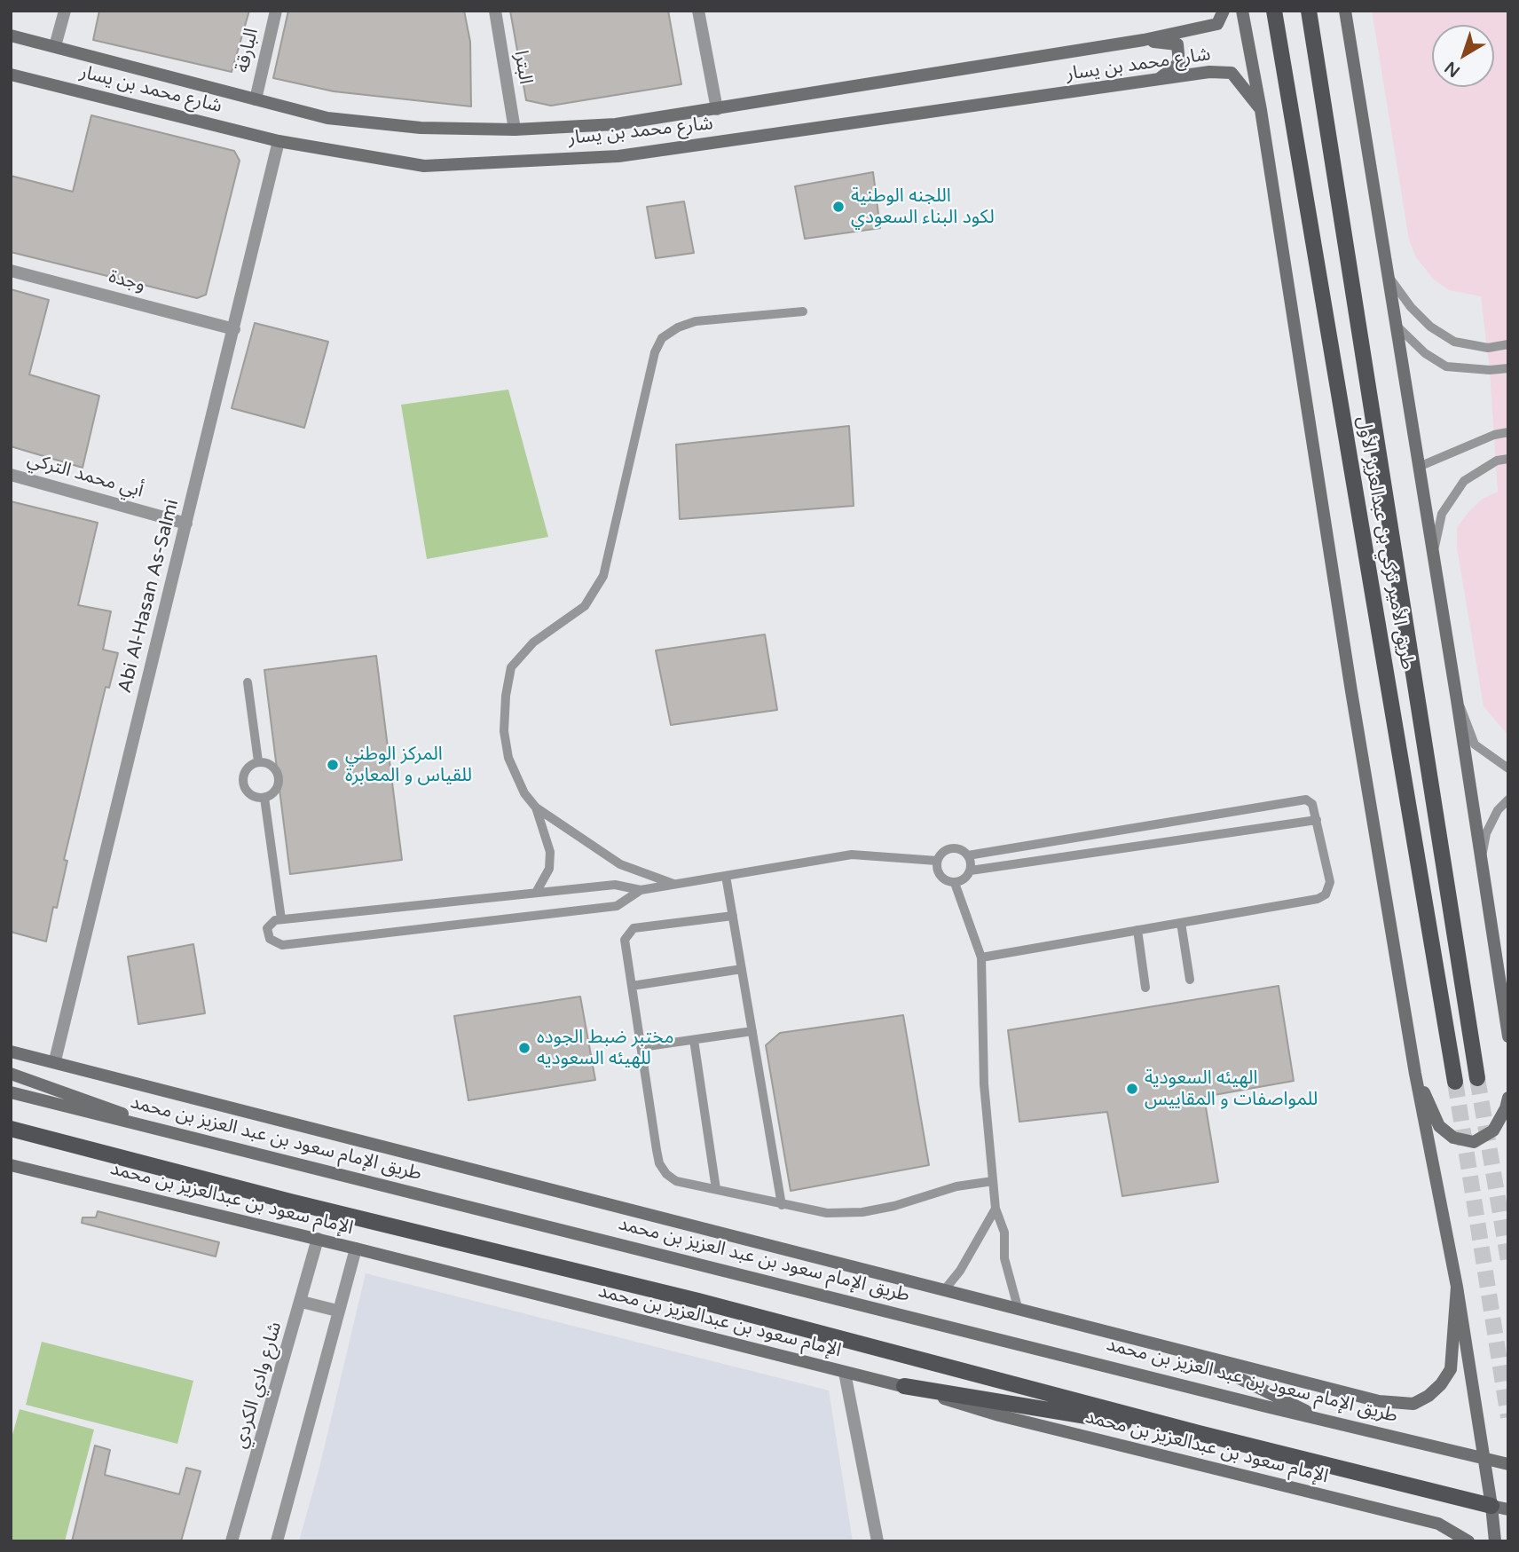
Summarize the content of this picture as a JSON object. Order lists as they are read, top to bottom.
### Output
{
  "streets": {
    "main road": [
      "شارع محمد بن يسار",
      "طريق الأمير تركي بن عبدالعزيز الأول",
      "طريق الإمام سعود بن عبد العزيز بن محمد",
      "الإمام سعود بن عبدالعزيز بن محمد"
    ],
    "street": [
      "البارقة",
      "البترا",
      "وجدة",
      "أبي محمد التركي",
      "Abi Al-Hasan As-Salmi",
      "شارع وادي الكردي"
    ]
  },
  "crossings": [
    ["البارقة", "شارع محمد بن يسار"],
    ["شارع محمد بن يسار", "البترا"],
    ["شارع محمد بن يسار", "Abi Al-Hasan As-Salmi"],
    ["وجدة", "Abi Al-Hasan As-Salmi"],
    ["أبي محمد التركي", "Abi Al-Hasan As-Salmi"],
    ["الإمام سعود بن عبدالعزيز بن محمد", "شارع وادي الكردي"]
  ],
  "places": [
    "اللجنه الوطنية لكود البناء السعودي",
    "المركز الوطني للقياس و المعابرة",
    "مختبر ضبط الجوده للهيئه السعوديه",
    "الهيئه السعودية للمواصفات و المقاييس"
  ],
  "north": "bottom left"
}
